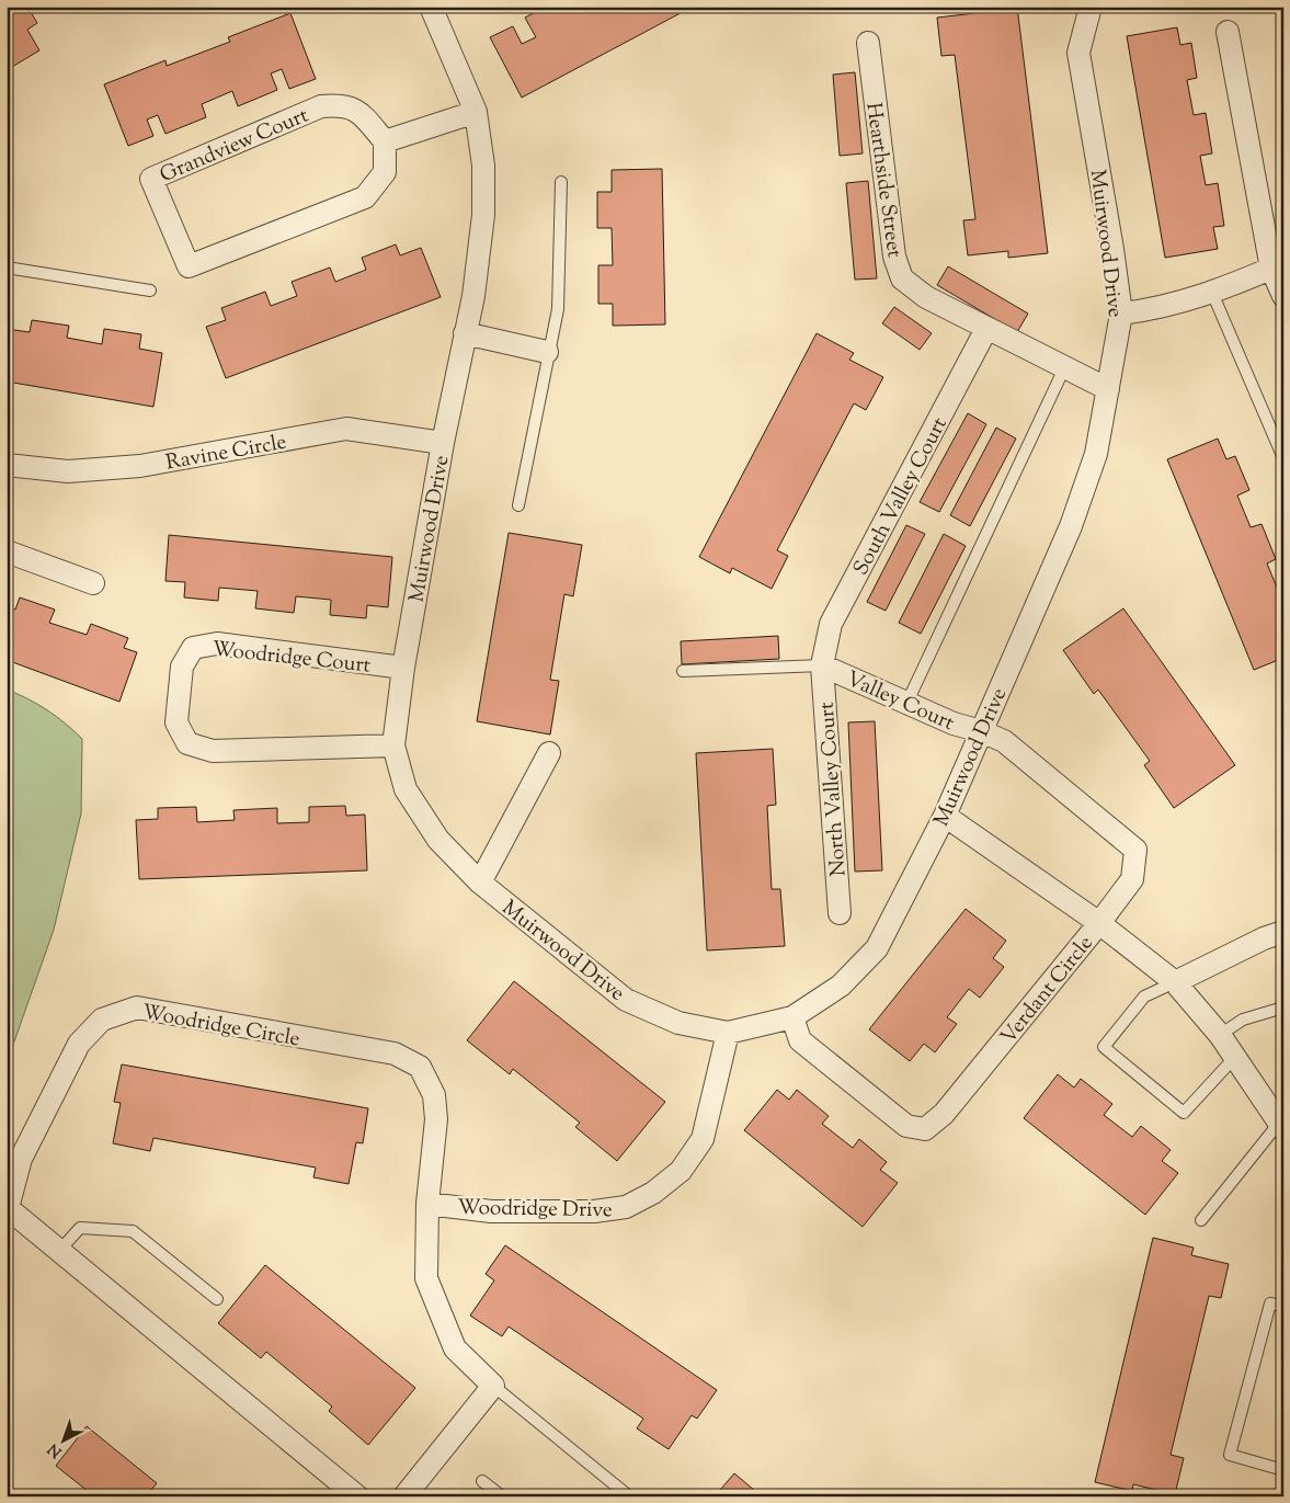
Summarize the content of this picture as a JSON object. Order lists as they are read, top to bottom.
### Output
{
  "streets": {
    "street": [
      "Grandview Court",
      "Hearthside Street",
      "Muirwood Drive",
      "Ravine Circle",
      "South Valley Court",
      "Woodridge Court",
      "Valley Court",
      "North Valley Court",
      "Verdant Circle",
      "Woodridge Circle",
      "Woodridge Drive"
    ]
  },
  "crossings": [
    ["Hearthside Street", "Muirwood Drive"],
    ["Hearthside Street", "South Valley Court"],
    ["Muirwood Drive", "Ravine Circle"],
    ["Muirwood Drive", "Woodridge Court"],
    ["Muirwood Drive", "Valley Court"],
    ["Muirwood Drive", "Verdant Circle"],
    ["Muirwood Drive", "Woodridge Drive"],
    ["South Valley Court", "Valley Court"],
    ["South Valley Court", "North Valley Court"],
    ["Valley Court", "North Valley Court"],
    ["Valley Court", "Verdant Circle"],
    ["Woodridge Circle", "Woodridge Drive"]
  ],
  "north": "bottom left"
}
